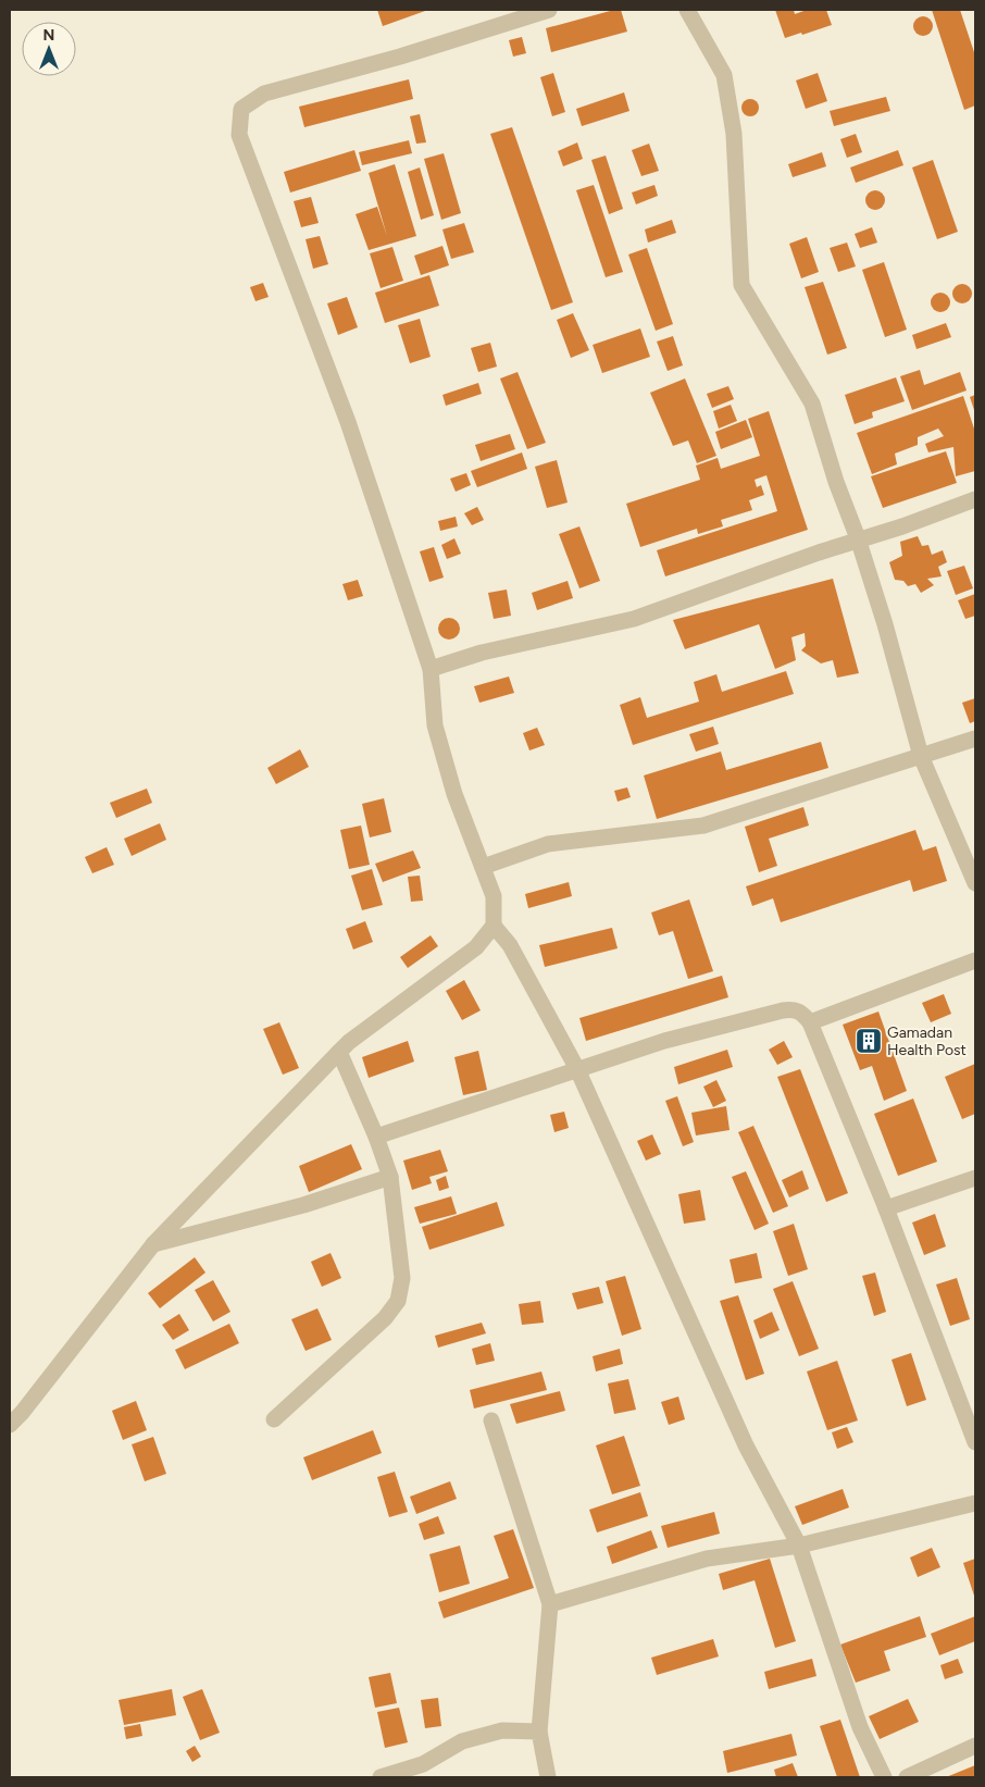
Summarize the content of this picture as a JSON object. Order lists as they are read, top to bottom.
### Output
{
  "places": {
    "building": ["Gamadan Health Post"]
  },
  "north": "top"
}
